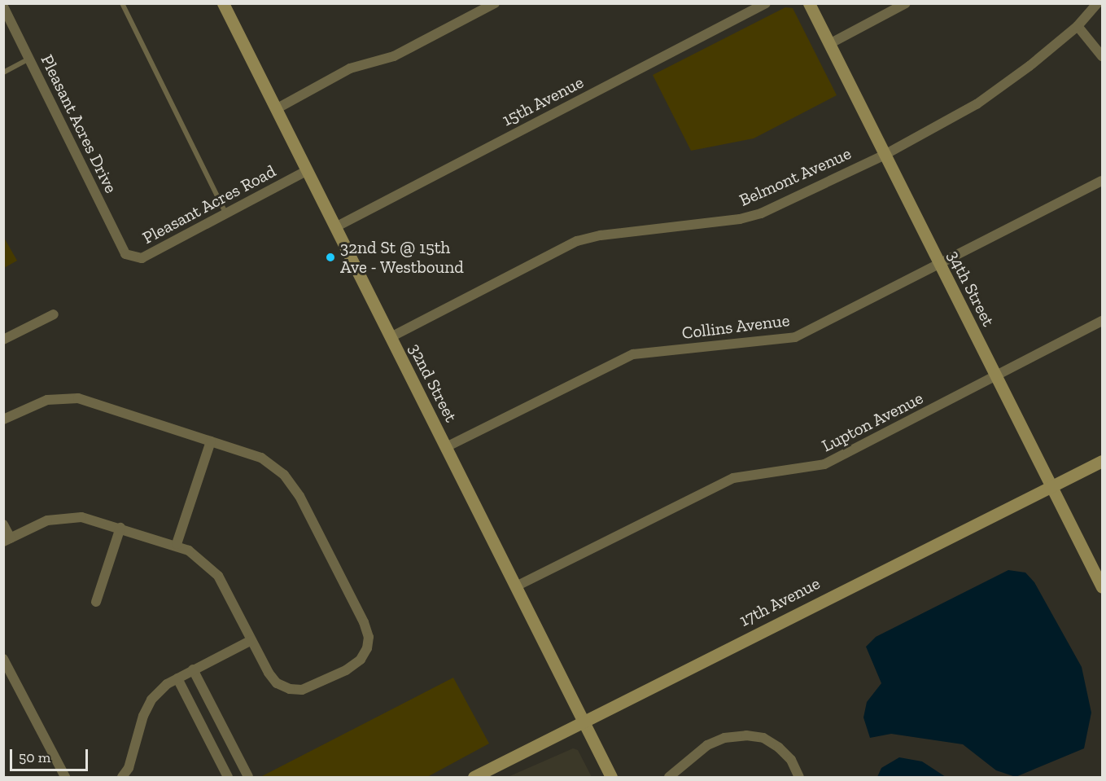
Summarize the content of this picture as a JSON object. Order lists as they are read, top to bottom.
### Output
{
  "streets": {
    "street": [
      "15th Avenue",
      "Pleasant Acres Drive",
      "Belmont Avenue",
      "Pleasant Acres Road",
      "34th Street",
      "Collins Avenue",
      "32nd Street",
      "Lupton Avenue",
      "17th Avenue"
    ]
  },
  "crossings": [
    ["15th Avenue", "32nd Street"],
    ["Pleasant Acres Drive", "Pleasant Acres Road"],
    ["Belmont Avenue", "34th Street"],
    ["Belmont Avenue", "32nd Street"],
    ["Pleasant Acres Road", "32nd Street"],
    ["34th Street", "Collins Avenue"],
    ["34th Street", "Lupton Avenue"],
    ["34th Street", "17th Avenue"],
    ["Collins Avenue", "32nd Street"],
    ["32nd Street", "Lupton Avenue"],
    ["32nd Street", "17th Avenue"]
  ],
  "places": ["32nd St @ 15th Ave - Westbound"],
  "scale_bar": "50 m"
}
